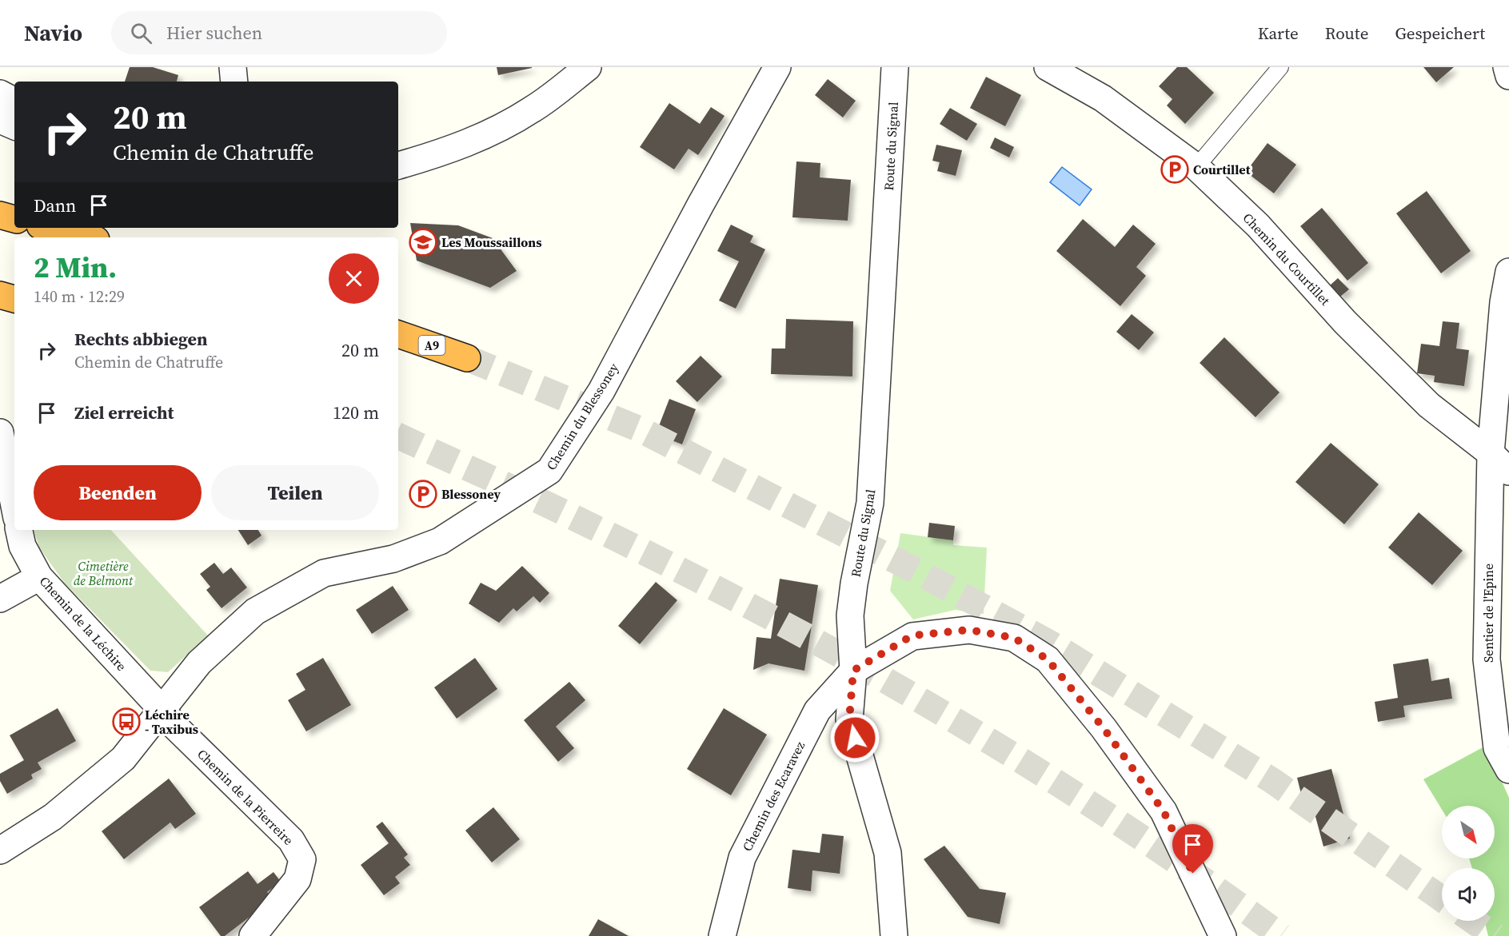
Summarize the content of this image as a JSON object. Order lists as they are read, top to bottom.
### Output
{
  "streets": {
    "highway": ["A9"],
    "street": [
      "Route du Signal",
      "Chemin du Courtillet",
      "Chemin du Blessoney",
      "Sentier de l'Epine",
      "Chemin de la Léchire",
      "Chemin des Ecaravez",
      "Chemin de la Pierreire"
    ]
  },
  "crossings": [
    ["Route du Signal", "Chemin des Ecaravez"],
    ["Chemin du Courtillet", "Sentier de l'Epine"],
    ["Chemin du Blessoney", "Chemin de la Léchire"],
    ["Chemin du Blessoney", "Chemin de la Pierreire"],
    ["Chemin de la Léchire", "Chemin de la Pierreire"]
  ],
  "parks": ["Cimetière de Belmont"],
  "places": {
    "parking": ["Courtillet", "Blessoney"],
    "school or university": ["Les Moussaillons"],
    "bus stop": ["Léchire - Taxibus"]
  },
  "north": "bottom right",
  "page": {
    "header": "Navio",
    "search": "Hier suchen",
    "nav": ["Karte", "Route", "Gespeichert"],
    "turn": ["20 m", "Chemin de Chatruffe"],
    "then": "Dann",
    "heading": ["2 Min.", "140 m · 12:29"],
    "list": [
      {
        "name": "Rechts abbiegen",
        "note": "Chemin de Chatruffe",
        "value": "20 m"
      },
      {
        "name": "Ziel erreicht",
        "value": "120 m"
      }
    ],
    "buttons": ["Beenden", "Teilen"]
  }
}
